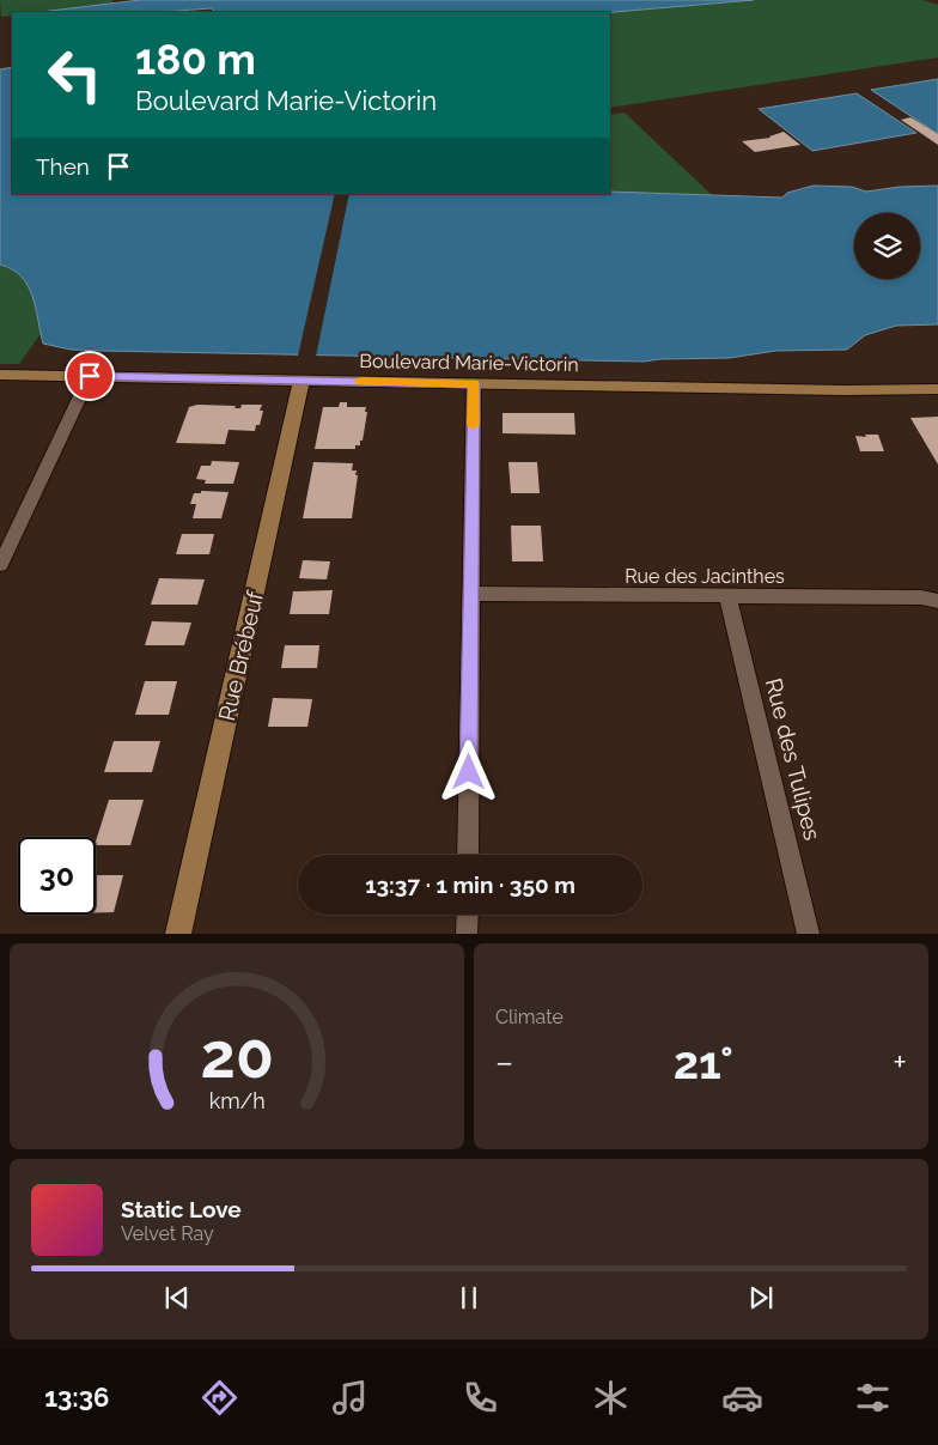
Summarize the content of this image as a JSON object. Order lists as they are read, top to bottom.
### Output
{
  "streets": {
    "street": [
      "Boulevard Marie-Victorin",
      "Rue des Jacinthes",
      "Rue Brébeuf",
      "Rue des Tulipes"
    ]
  },
  "crossings": [
    ["Boulevard Marie-Victorin", "Rue Brébeuf"],
    ["Rue des Jacinthes", "Rue des Tulipes"]
  ],
  "page": {
    "turn": ["180 m", "Boulevard Marie-Victorin"],
    "then": "Then",
    "limit": "30",
    "trip": "13:37 · 1 min · 350 m",
    "tile": "Climate",
    "heat": ["−", "21°", "+"],
    "song": ["Static Love", "Velvet Ray"],
    "tabs": "13:36",
    "gauge": ["20", "km/h"]
  }
}
